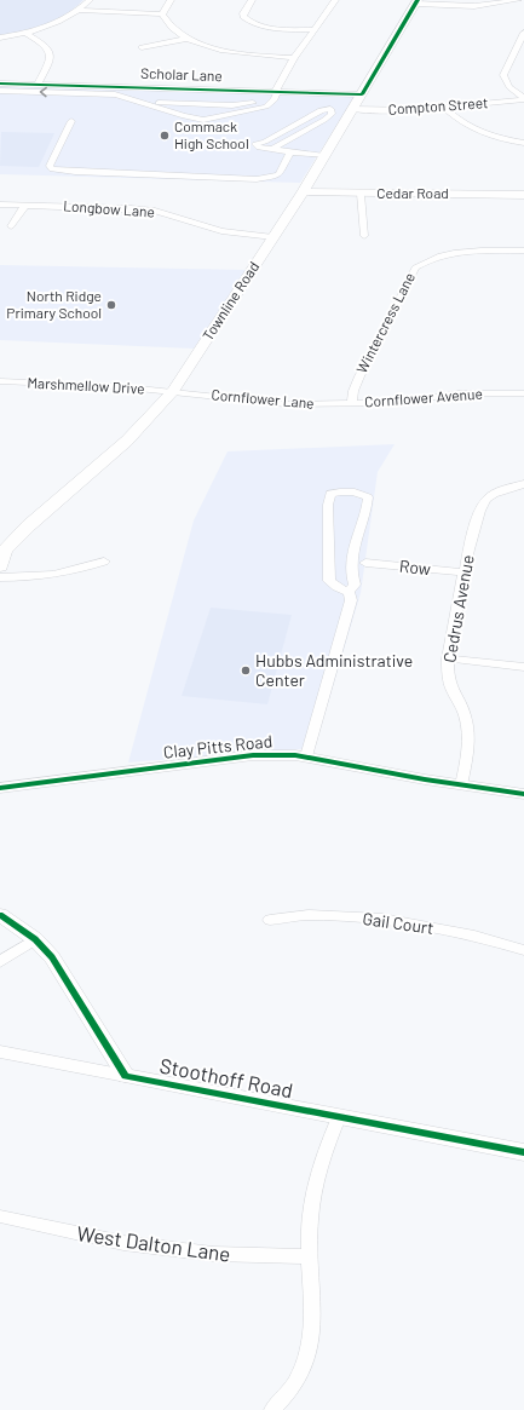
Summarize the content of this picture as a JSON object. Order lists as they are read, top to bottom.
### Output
{
  "streets": {
    "main road": ["Townline Road"],
    "street": [
      "Scholar Lane",
      "Compton Street",
      "Cedar Road",
      "Longbow Lane",
      "Wintercress Lane",
      "Marshmellow Drive",
      "Cornflower Avenue",
      "Cornflower Lane",
      "Row",
      "Cedrus Avenue",
      "Clay Pitts Road",
      "Gail Court",
      "Stoothoff Road",
      "West Dalton Lane"
    ]
  },
  "crossings": [
    ["Scholar Lane", "Townline Road"],
    ["Compton Street", "Townline Road"],
    ["Cedar Road", "Townline Road"],
    ["Longbow Lane", "Townline Road"],
    ["Townline Road", "Marshmellow Drive"],
    ["Townline Road", "Cornflower Lane"],
    ["Wintercress Lane", "Cornflower Avenue"],
    ["Wintercress Lane", "Cornflower Lane"],
    ["Marshmellow Drive", "Cornflower Lane"],
    ["Cornflower Avenue", "Cornflower Lane"],
    ["Row", "Cedrus Avenue"],
    ["Cedrus Avenue", "Clay Pitts Road"]
  ],
  "places": ["Commack High School", "North Ridge Primary School", "Hubbs Administrative Center"]
}
